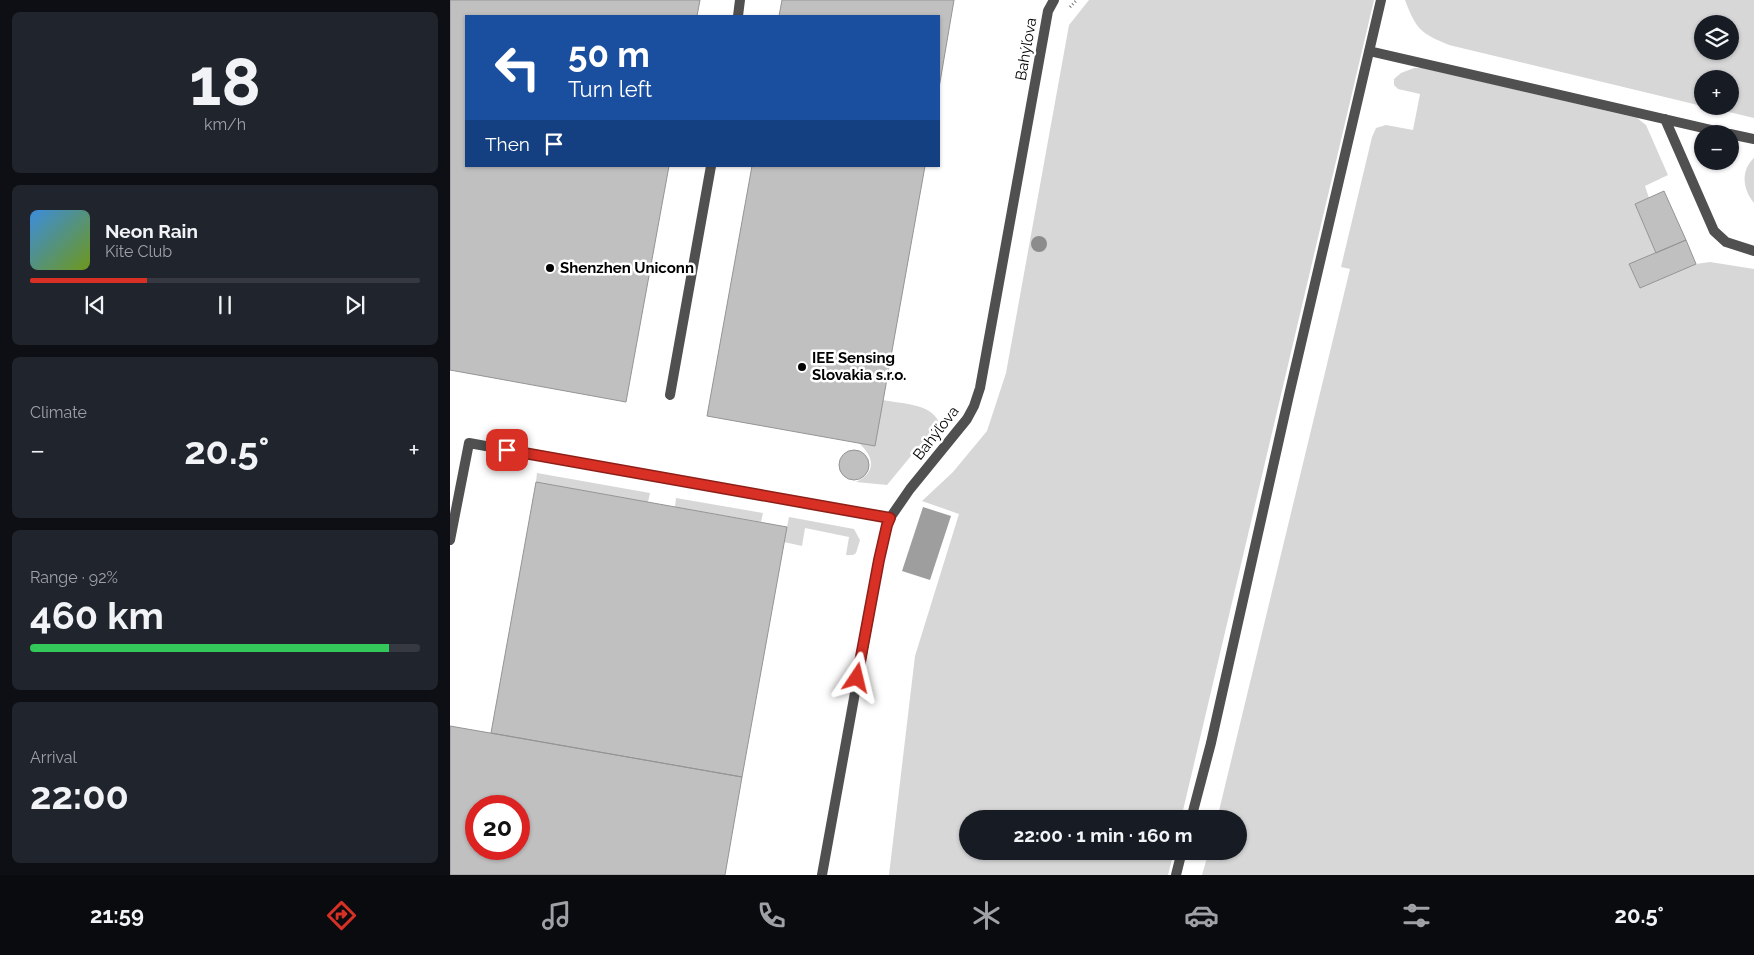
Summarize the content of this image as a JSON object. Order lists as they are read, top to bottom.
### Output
{
  "streets": {
    "lane": ["Bahýľova"]
  },
  "places": ["Shenzhen Uniconn", "IEE Sensing Slovakia s.r.o."],
  "page": {
    "tile": [
      ["18", "km/h"],
      "Climate",
      ["Range · 92%", "460 km"],
      ["Arrival", "22:00"]
    ],
    "map_buttons": ["+", "−"],
    "turn": ["50 m", "Turn left"],
    "then": "Then",
    "song": ["Neon Rain", "Kite Club"],
    "heat": ["−", "20.5°", "+"],
    "limit": "20",
    "trip": "22:00 · 1 min · 160 m",
    "tabs": ["21:59", "20.5°"]
  }
}
